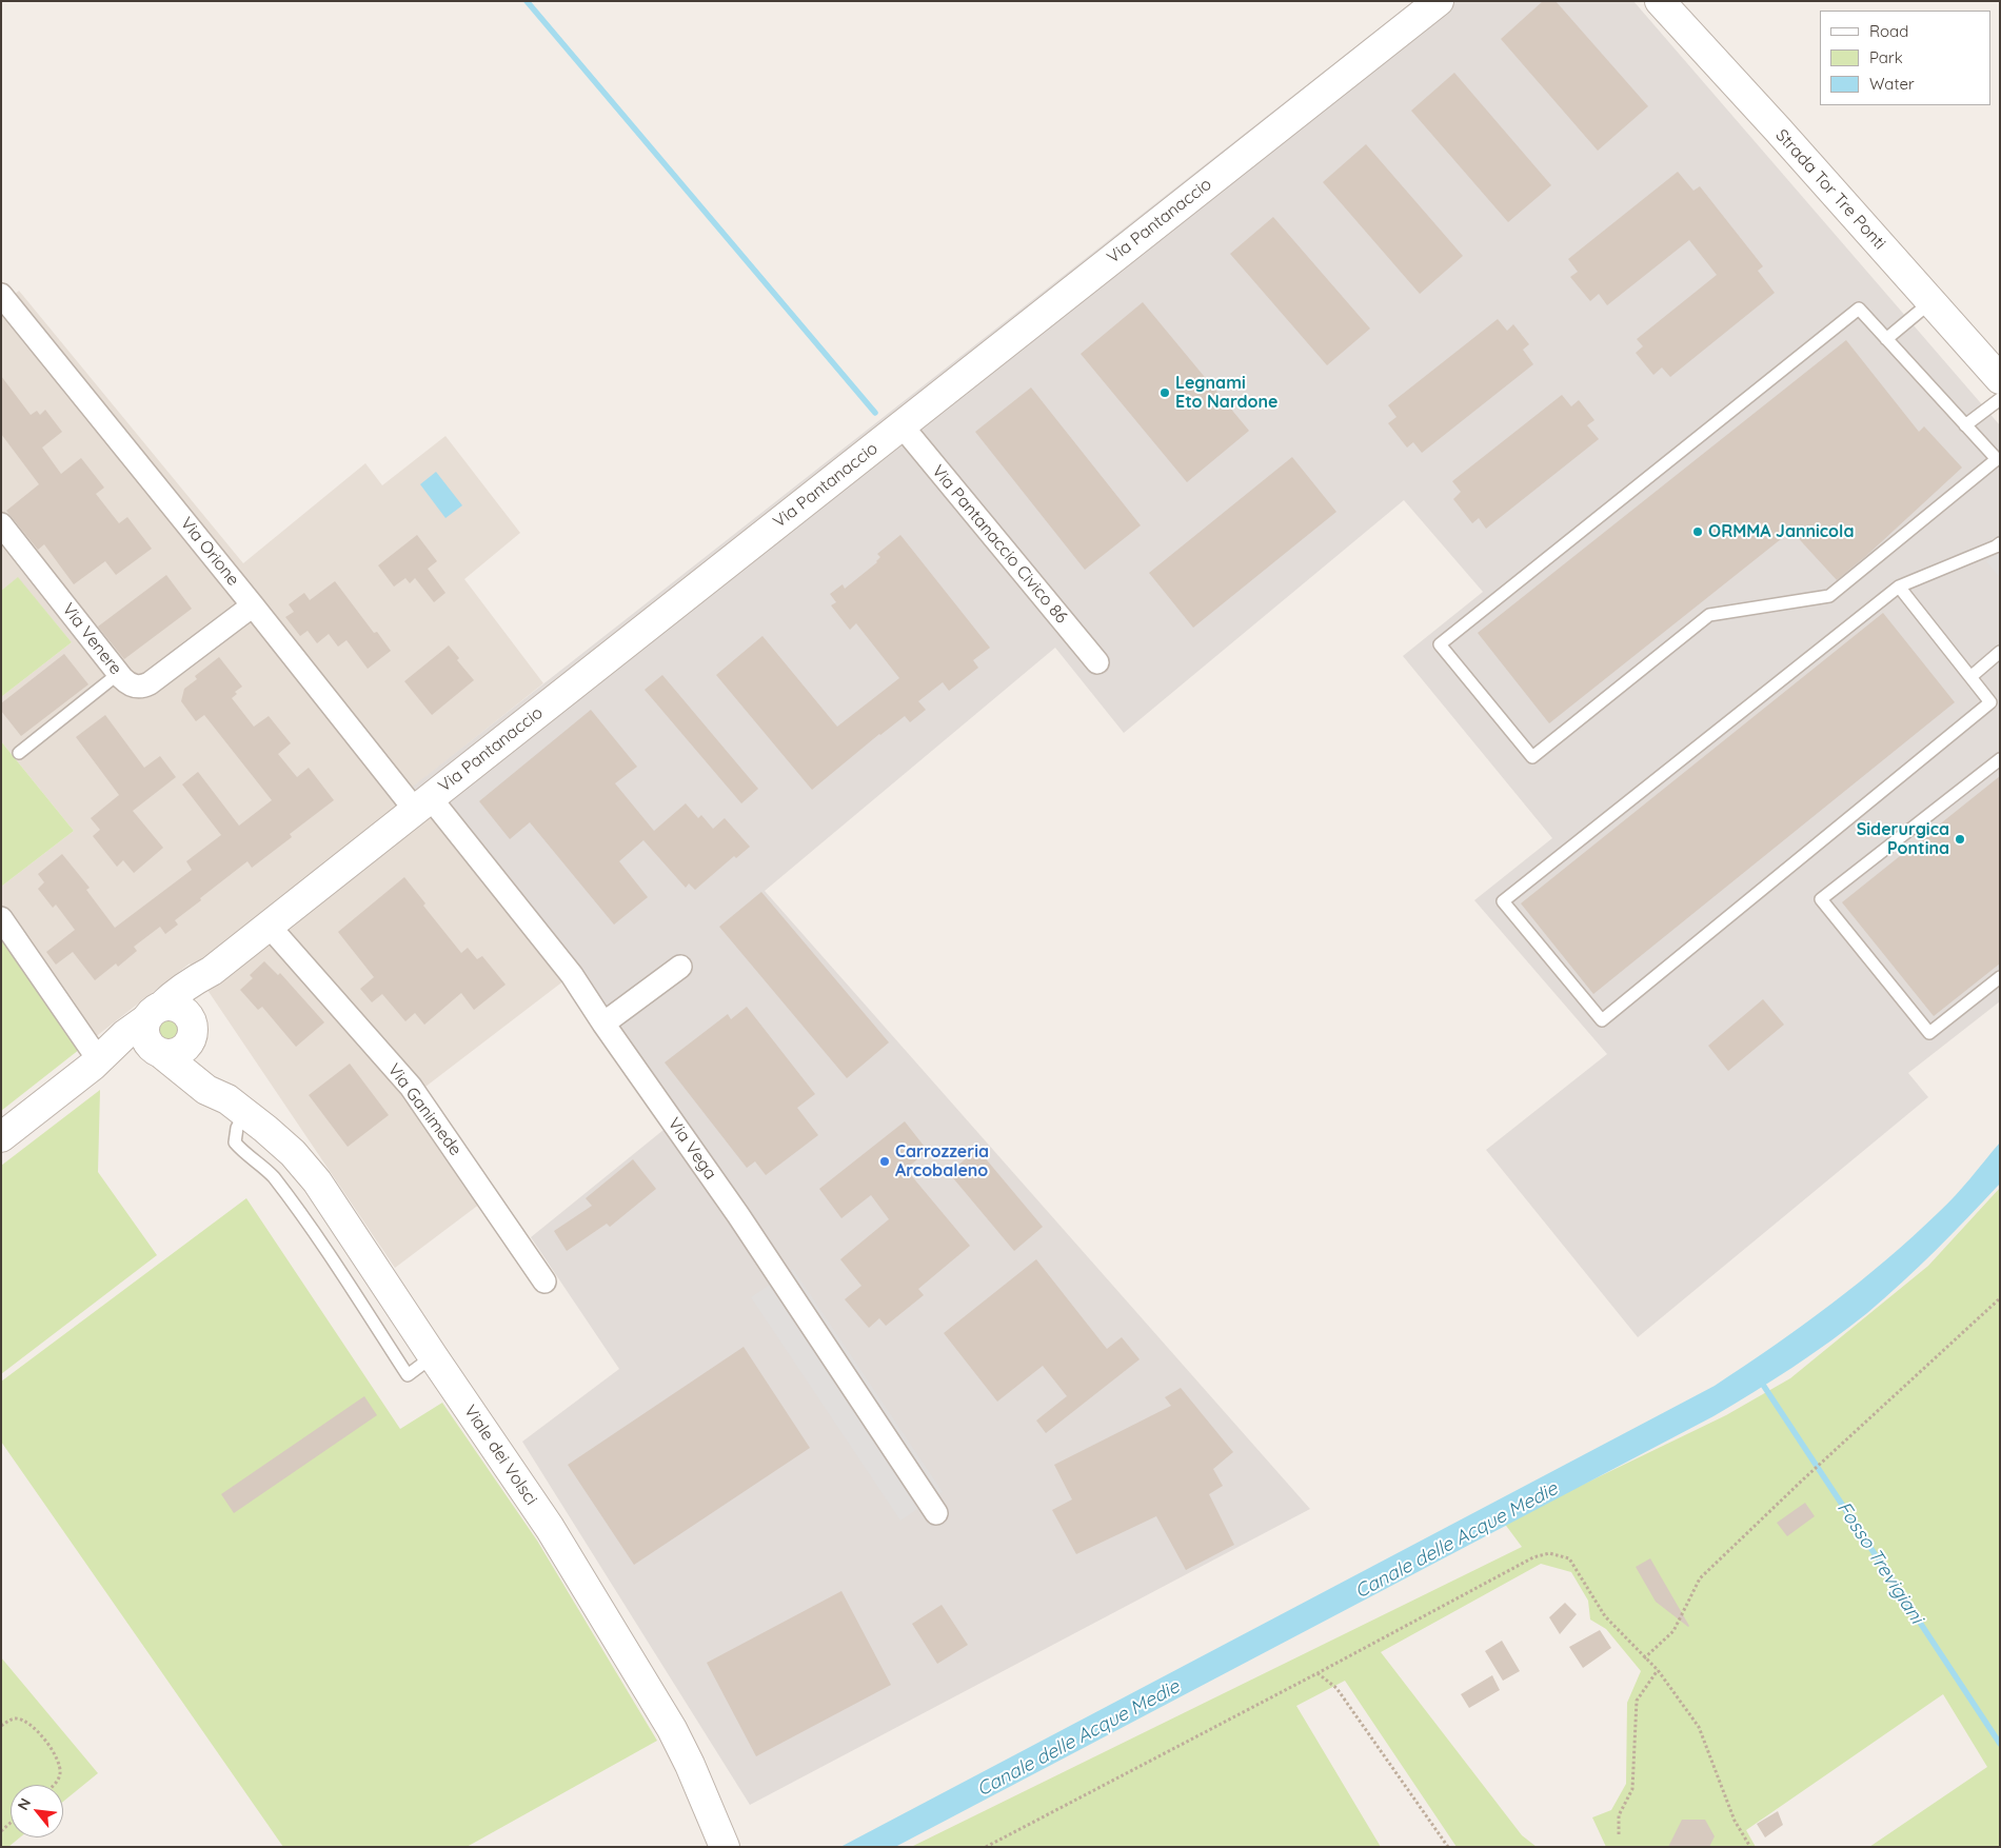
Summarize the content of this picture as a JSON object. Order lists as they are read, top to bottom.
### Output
{
  "streets": {
    "street": [
      "Strada Tor Tre Ponti",
      "Via Pantanaccio",
      "Via Pantanaccio Civico 86",
      "Via Orione",
      "Via Venere",
      "Via Ganimede",
      "Via Vega",
      "Viale dei Volsci"
    ]
  },
  "crossings": [
    ["Via Pantanaccio", "Via Pantanaccio Civico 86"],
    ["Via Pantanaccio", "Via Orione"],
    ["Via Pantanaccio", "Via Ganimede"],
    ["Via Pantanaccio", "Via Vega"],
    ["Via Pantanaccio", "Viale dei Volsci"],
    ["Via Orione", "Via Venere"],
    ["Via Orione", "Via Vega"]
  ],
  "water": ["Canale delle Acque Medie", "Fosso Trevigiani"],
  "places": [
    "Legnami Eto Nardone",
    "ORMMA Jannicola",
    "Siderurgica Pontina",
    "Carrozzeria Arcobaleno"
  ],
  "legend": ["Road", "Park", "Water"],
  "north": "top left"
}
